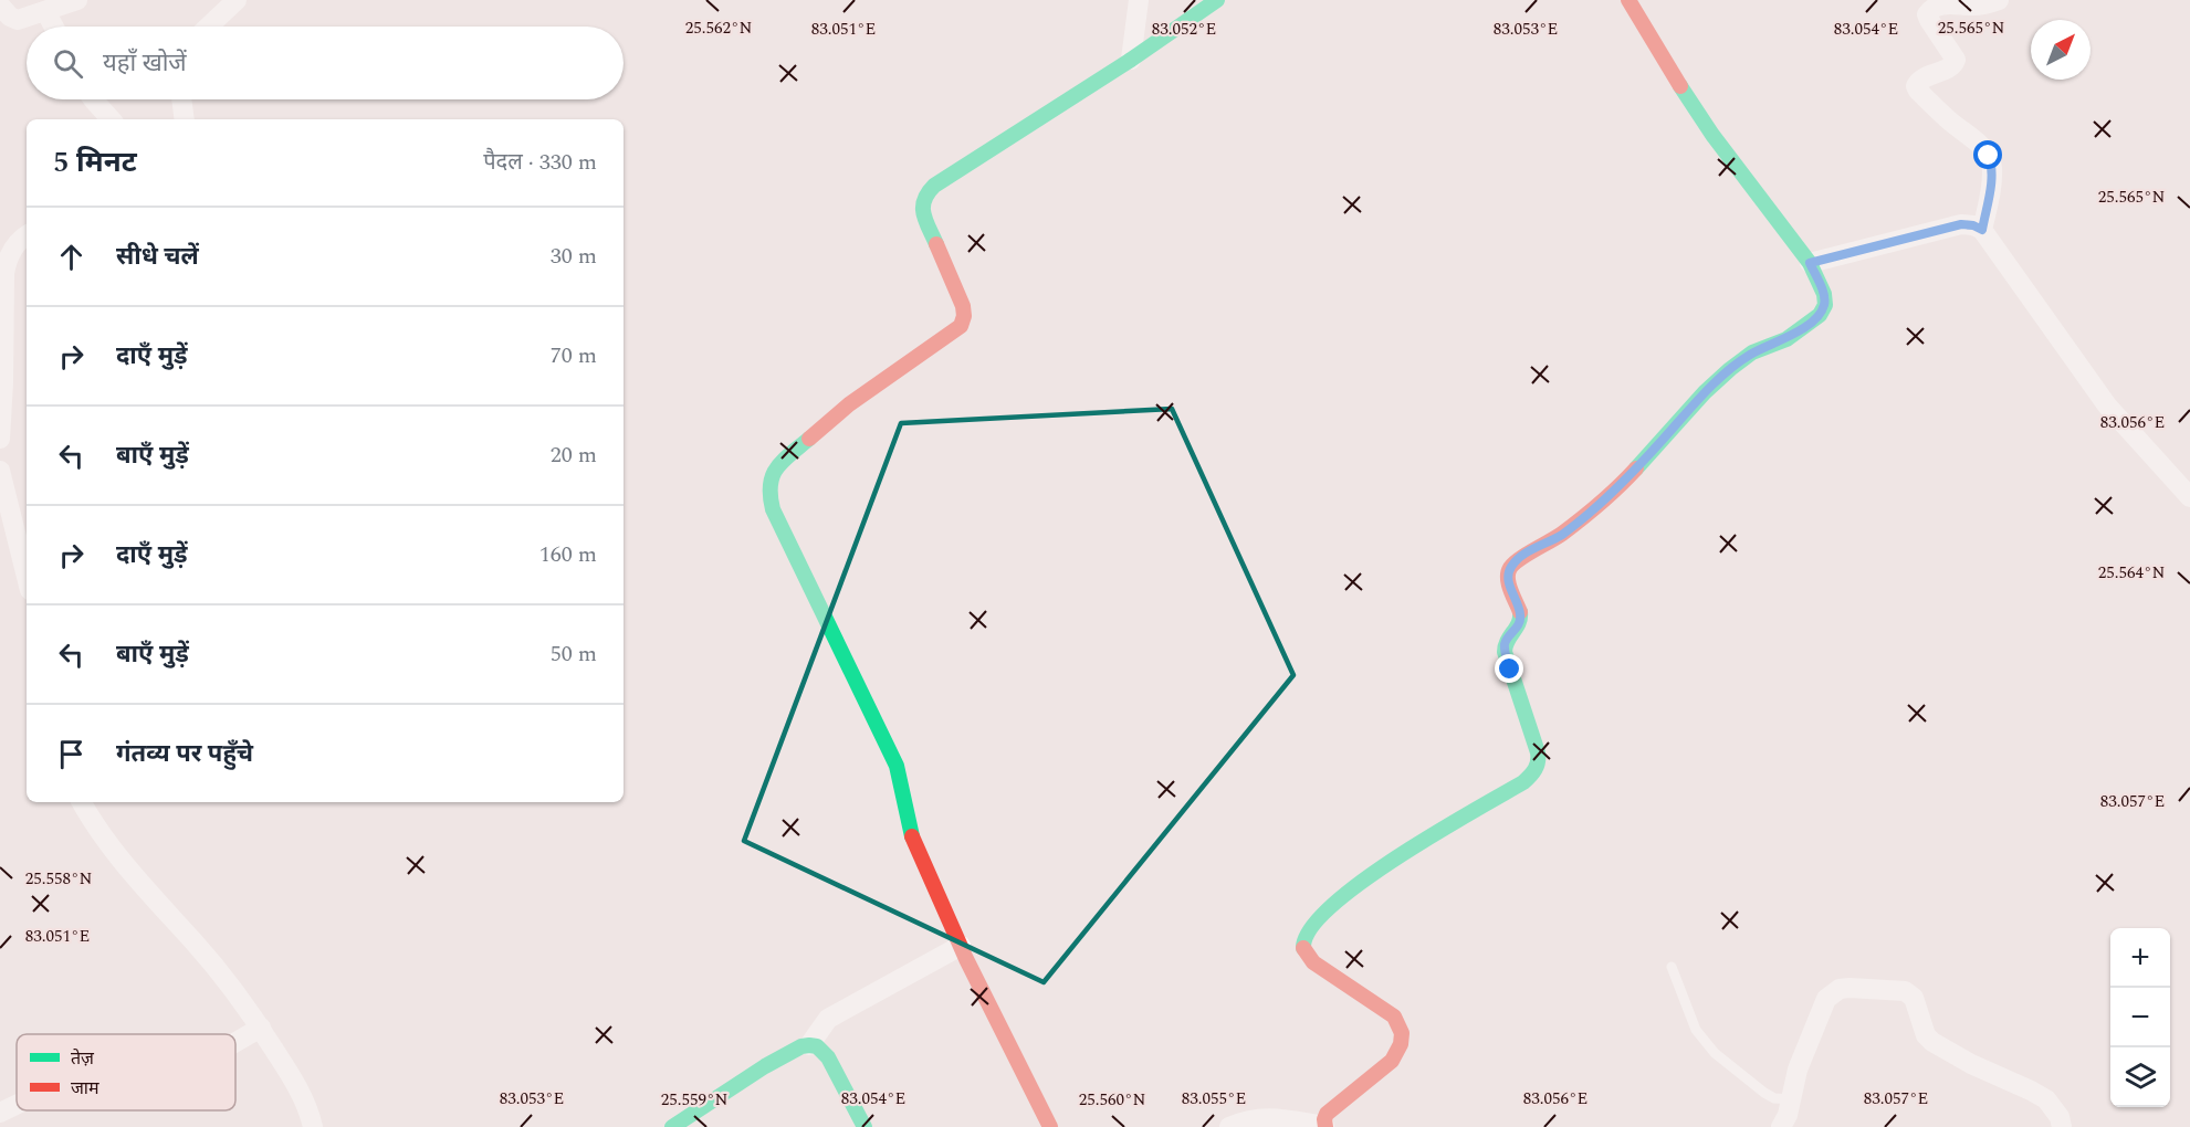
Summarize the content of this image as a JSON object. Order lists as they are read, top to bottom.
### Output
{
  "legend": ["तेज़", "जाम"],
  "north": "top right",
  "page": {
    "search": "यहाँ खोजें",
    "heading": ["5 मिनट", "पैदल · 330 m"],
    "list": [
      ["सीधे चलें", "30 m"],
      ["दाएँ मुड़ें", "70 m"],
      ["बाएँ मुड़ें", "20 m"],
      ["दाएँ मुड़ें", "160 m"],
      ["बाएँ मुड़ें", "50 m"],
      "गंतव्य पर पहुँचे"
    ],
    "map_buttons": ["+", "−"]
  },
  "coordinates": [
    "25.562°N",
    "25.565°N",
    "83.051°E",
    "83.052°E",
    "83.053°E",
    "83.054°E",
    "83.056°E",
    "25.564°N",
    "83.057°E",
    "25.558°N",
    "83.055°E",
    "25.559°N",
    "25.560°N"
  ]
}
